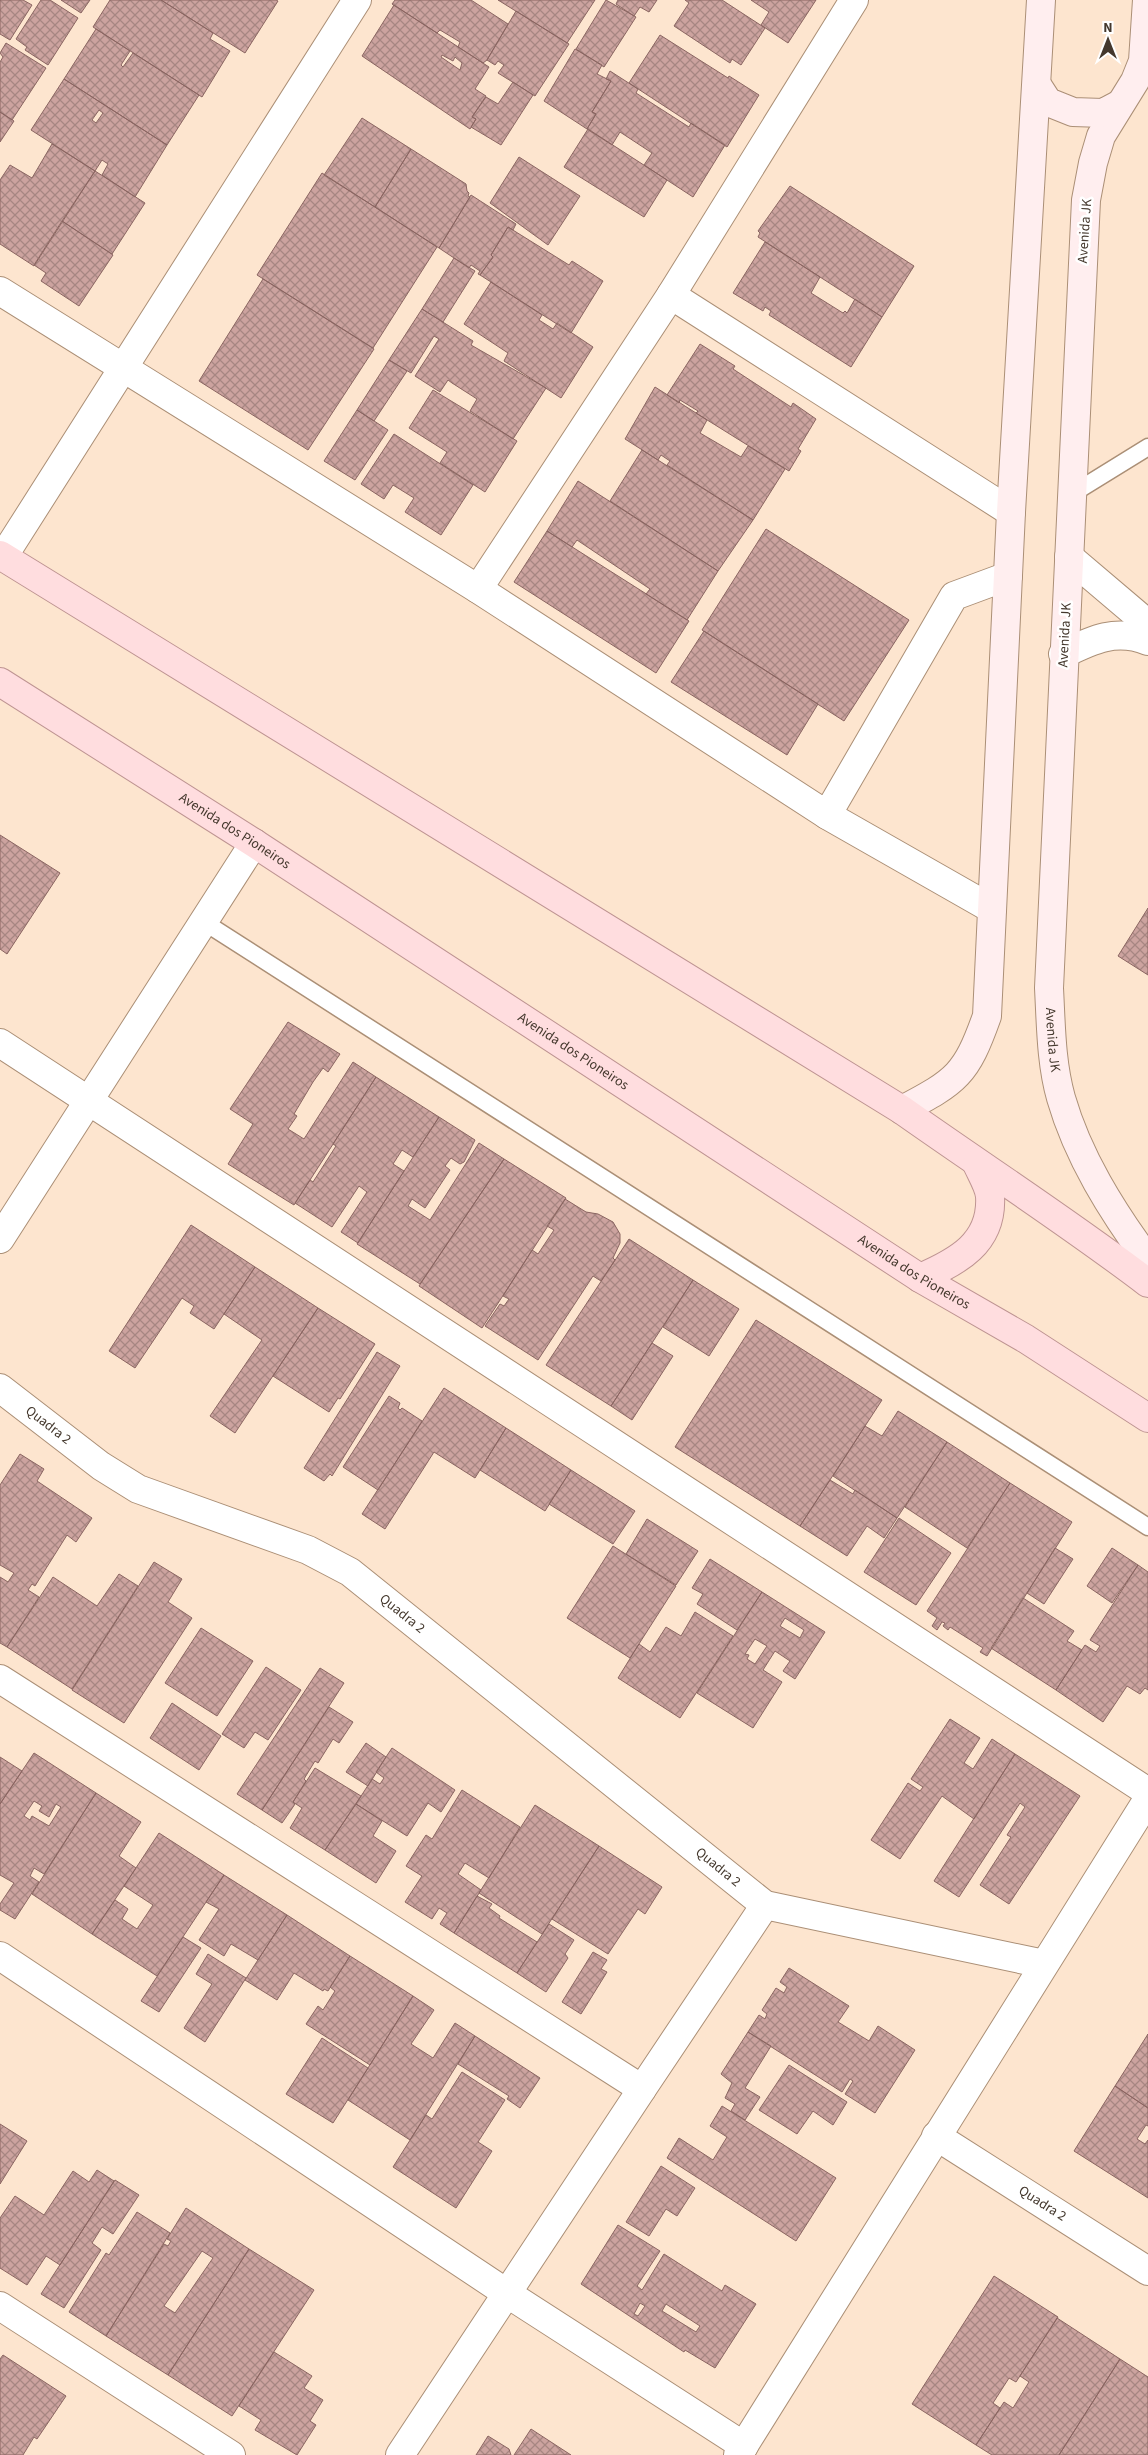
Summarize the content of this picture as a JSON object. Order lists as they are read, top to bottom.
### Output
{
  "streets": {
    "main road": ["Avenida JK", "Avenida dos Pioneiros"],
    "street": ["Quadra 2"]
  },
  "north": "top"
}
